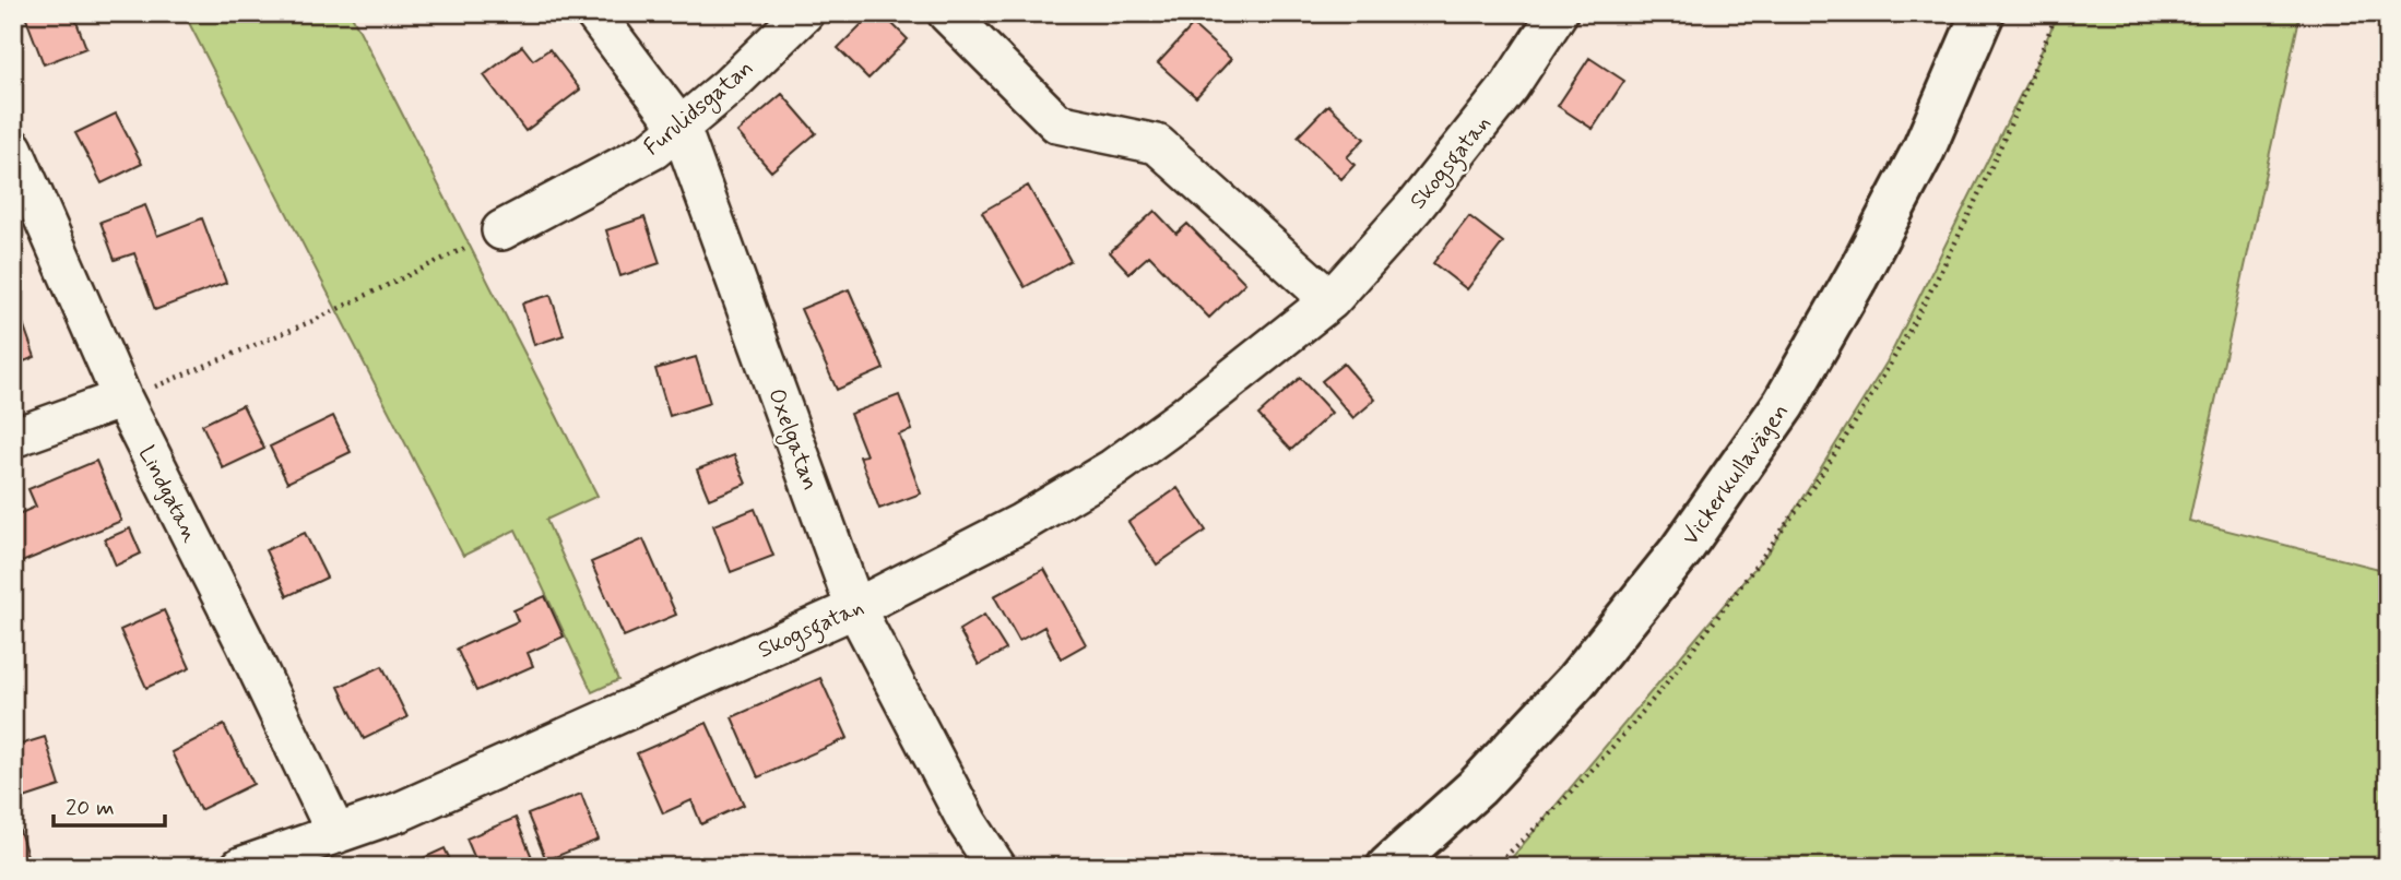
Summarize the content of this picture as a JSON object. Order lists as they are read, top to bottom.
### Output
{
  "streets": {
    "main road": ["Vickerkullavägen"],
    "street": [
      "Furulidsgatan",
      "Skogsgatan",
      "Oxelgatan",
      "Lindgatan"
    ]
  },
  "crossings": [
    ["Furulidsgatan", "Oxelgatan"],
    ["Skogsgatan", "Oxelgatan"],
    ["Skogsgatan", "Lindgatan"]
  ],
  "scale_bar": "20 m"
}
